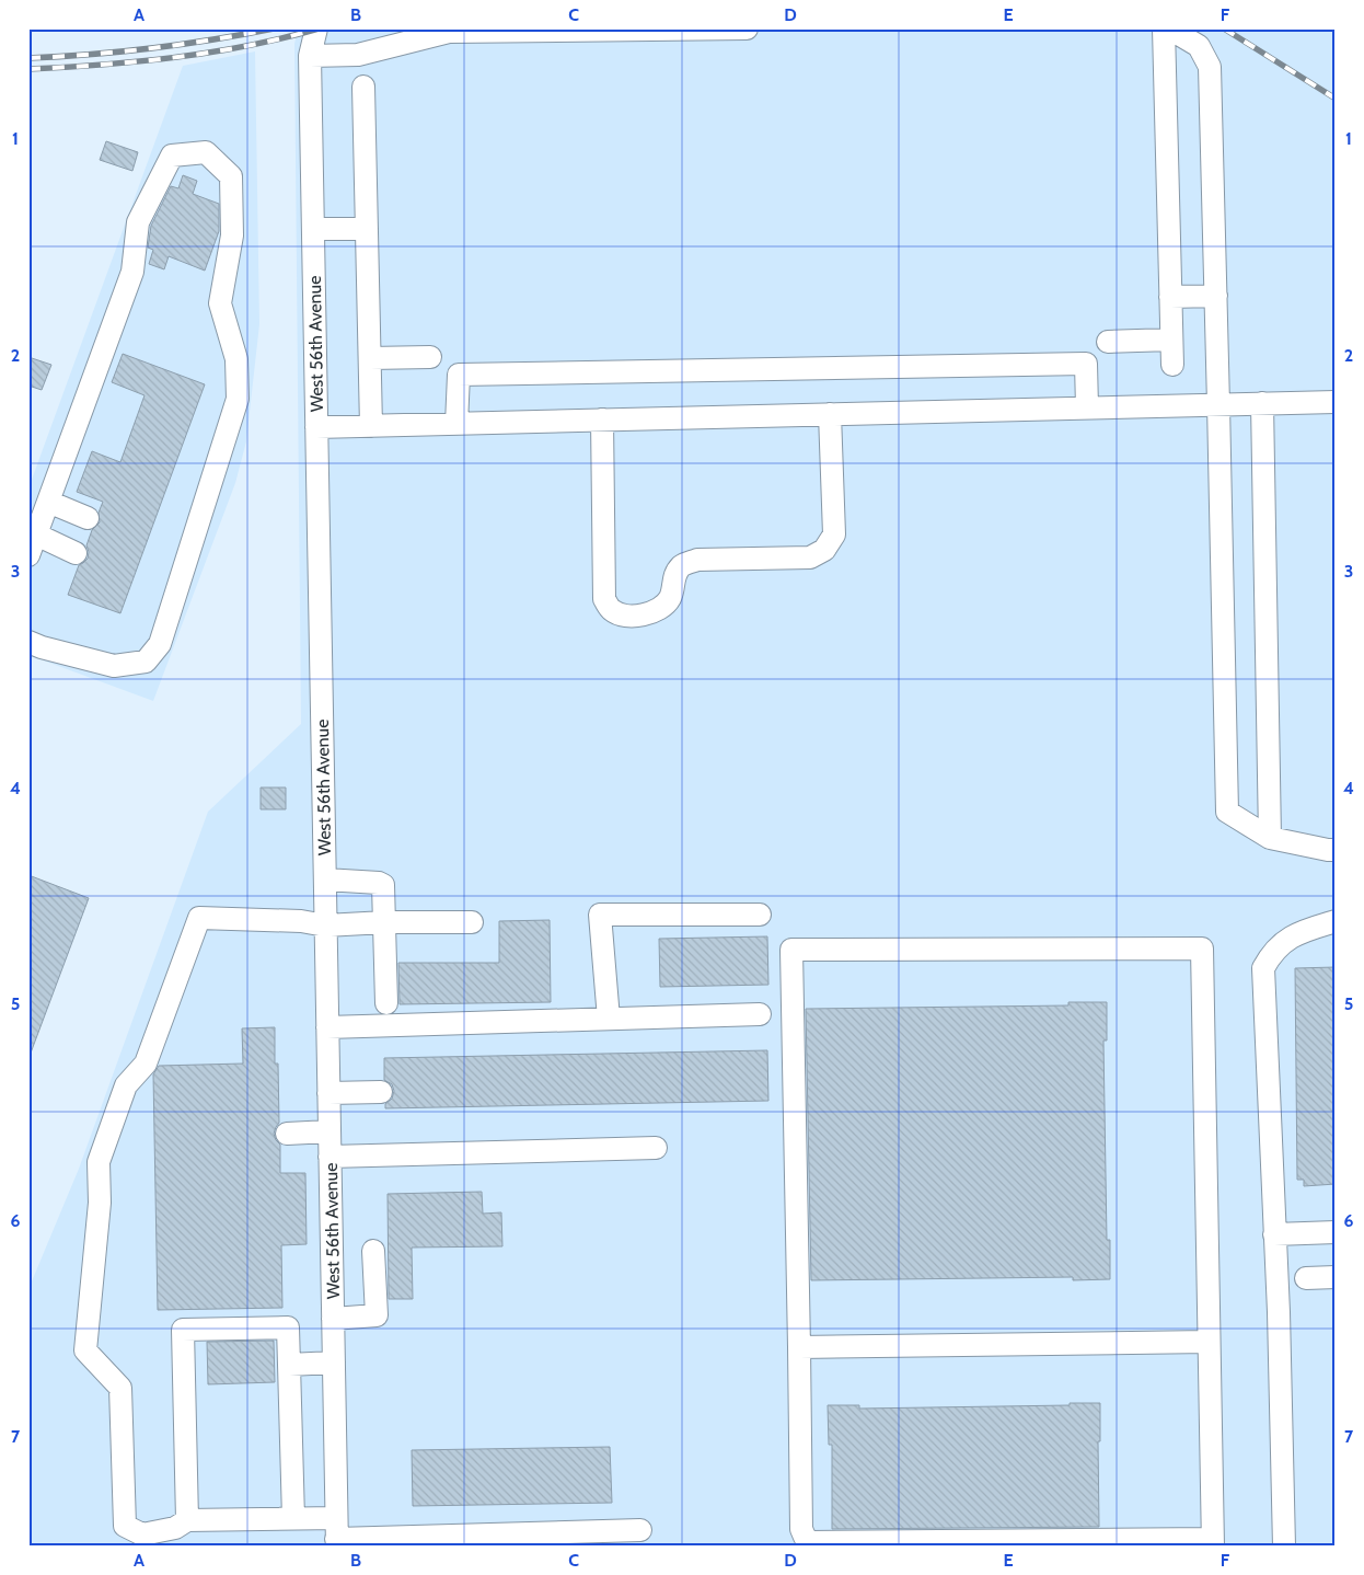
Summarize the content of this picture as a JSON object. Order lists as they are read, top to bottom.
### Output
{
  "streets": {
    "street": ["West 56th Avenue"]
  },
  "grid": {
    "columns": [
      "A",
      "B",
      "C",
      "D",
      "E",
      "F"
    ],
    "rows": [
      "1",
      "2",
      "3",
      "4",
      "5",
      "6",
      "7"
    ]
  }
}
